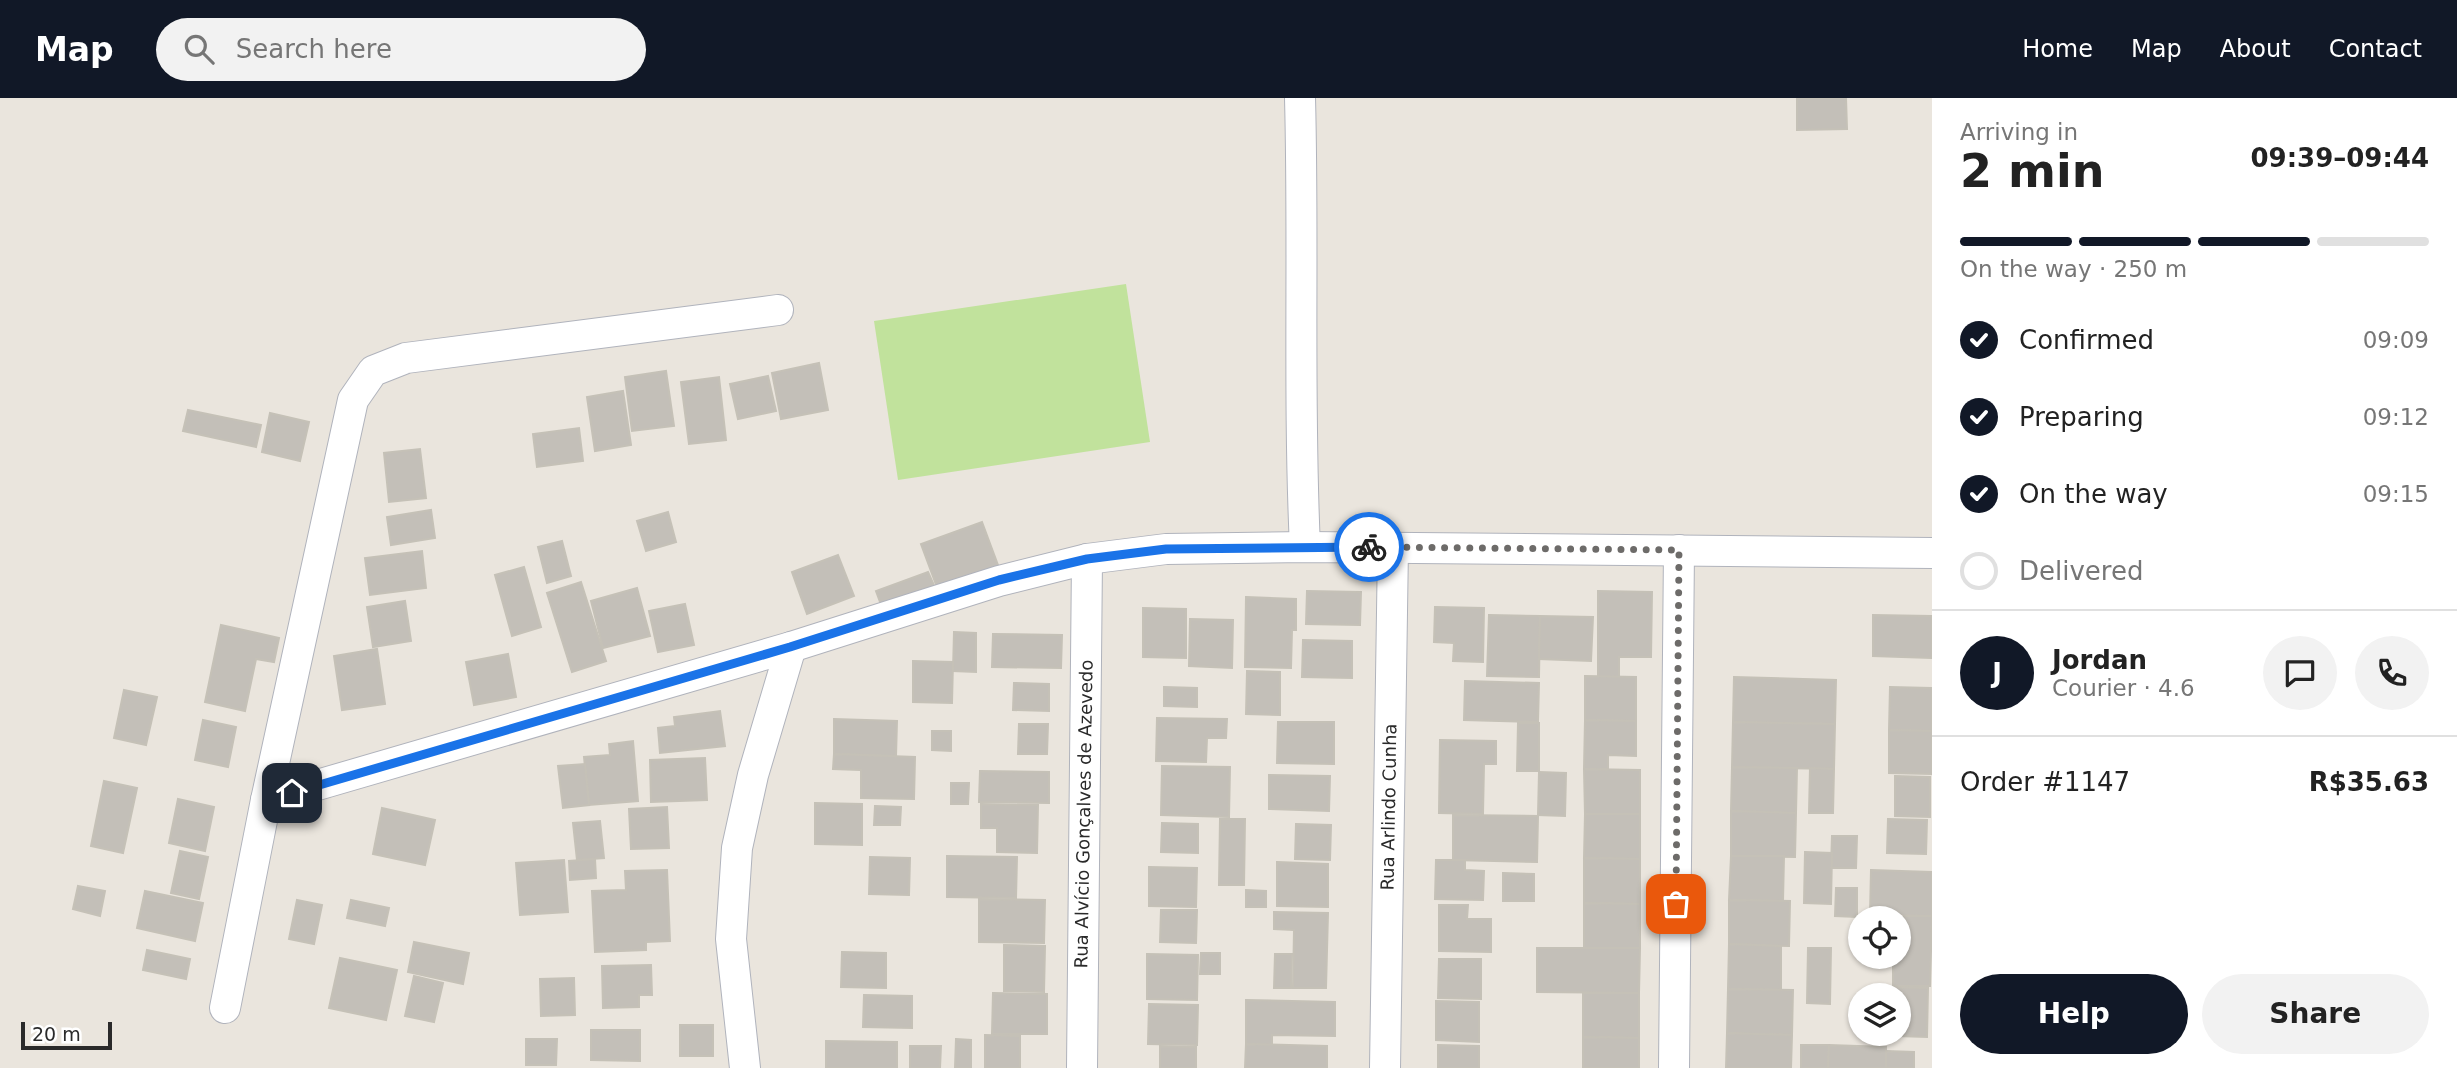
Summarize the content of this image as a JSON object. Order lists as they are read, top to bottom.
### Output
{
  "streets": {
    "street": ["Rua Arlindo Cunha", "Rua Alvício Gonçalves de Azevedo"]
  },
  "scale_bar": "20 m",
  "page": {
    "header": "Map",
    "search": "Search here",
    "nav": [
      "Home",
      "Map",
      "About",
      "Contact"
    ],
    "heading": ["2 min", "Arriving in", "09:39–09:44"],
    "panel": [
      "Jordan",
      "Courier · 4.6",
      "Order #1147",
      "R$35.63"
    ],
    "bar": "On the way · 250 m",
    "list": [
      ["Confirmed", "09:09"],
      ["Preparing", "09:12"],
      ["On the way", "09:15"],
      "Delivered"
    ],
    "round": "J",
    "buttons": ["Help", "Share"],
    "scale": "20 m"
  }
}
